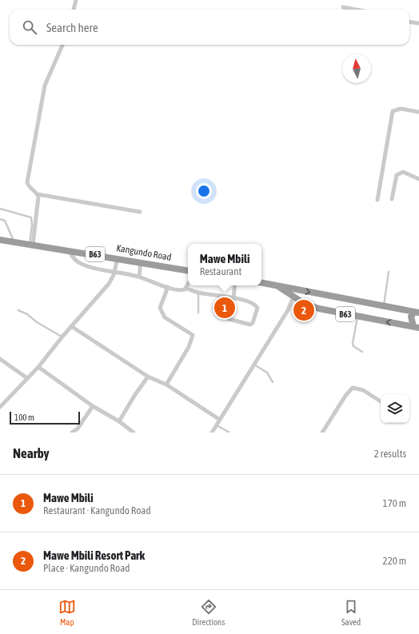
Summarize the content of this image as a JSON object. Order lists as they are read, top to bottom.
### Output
{
  "streets": {
    "highway": ["Kangundo Road", "B63"]
  },
  "scale_bar": "100 m",
  "north": "top",
  "page": {
    "search": "Search here",
    "popup": ["Mawe Mbili", "Restaurant"],
    "pins": ["1", "2"],
    "scale": "100 m",
    "heading": ["Nearby", "2 results"],
    "list": [
      {
        "mark": "1",
        "name": "Mawe Mbili",
        "note": "Restaurant · Kangundo Road",
        "value": "170 m"
      },
      {
        "mark": "2",
        "name": "Mawe Mbili Resort Park",
        "note": "Place · Kangundo Road",
        "value": "220 m"
      }
    ],
    "nav": ["Map", "Directions", "Saved"]
  }
}
